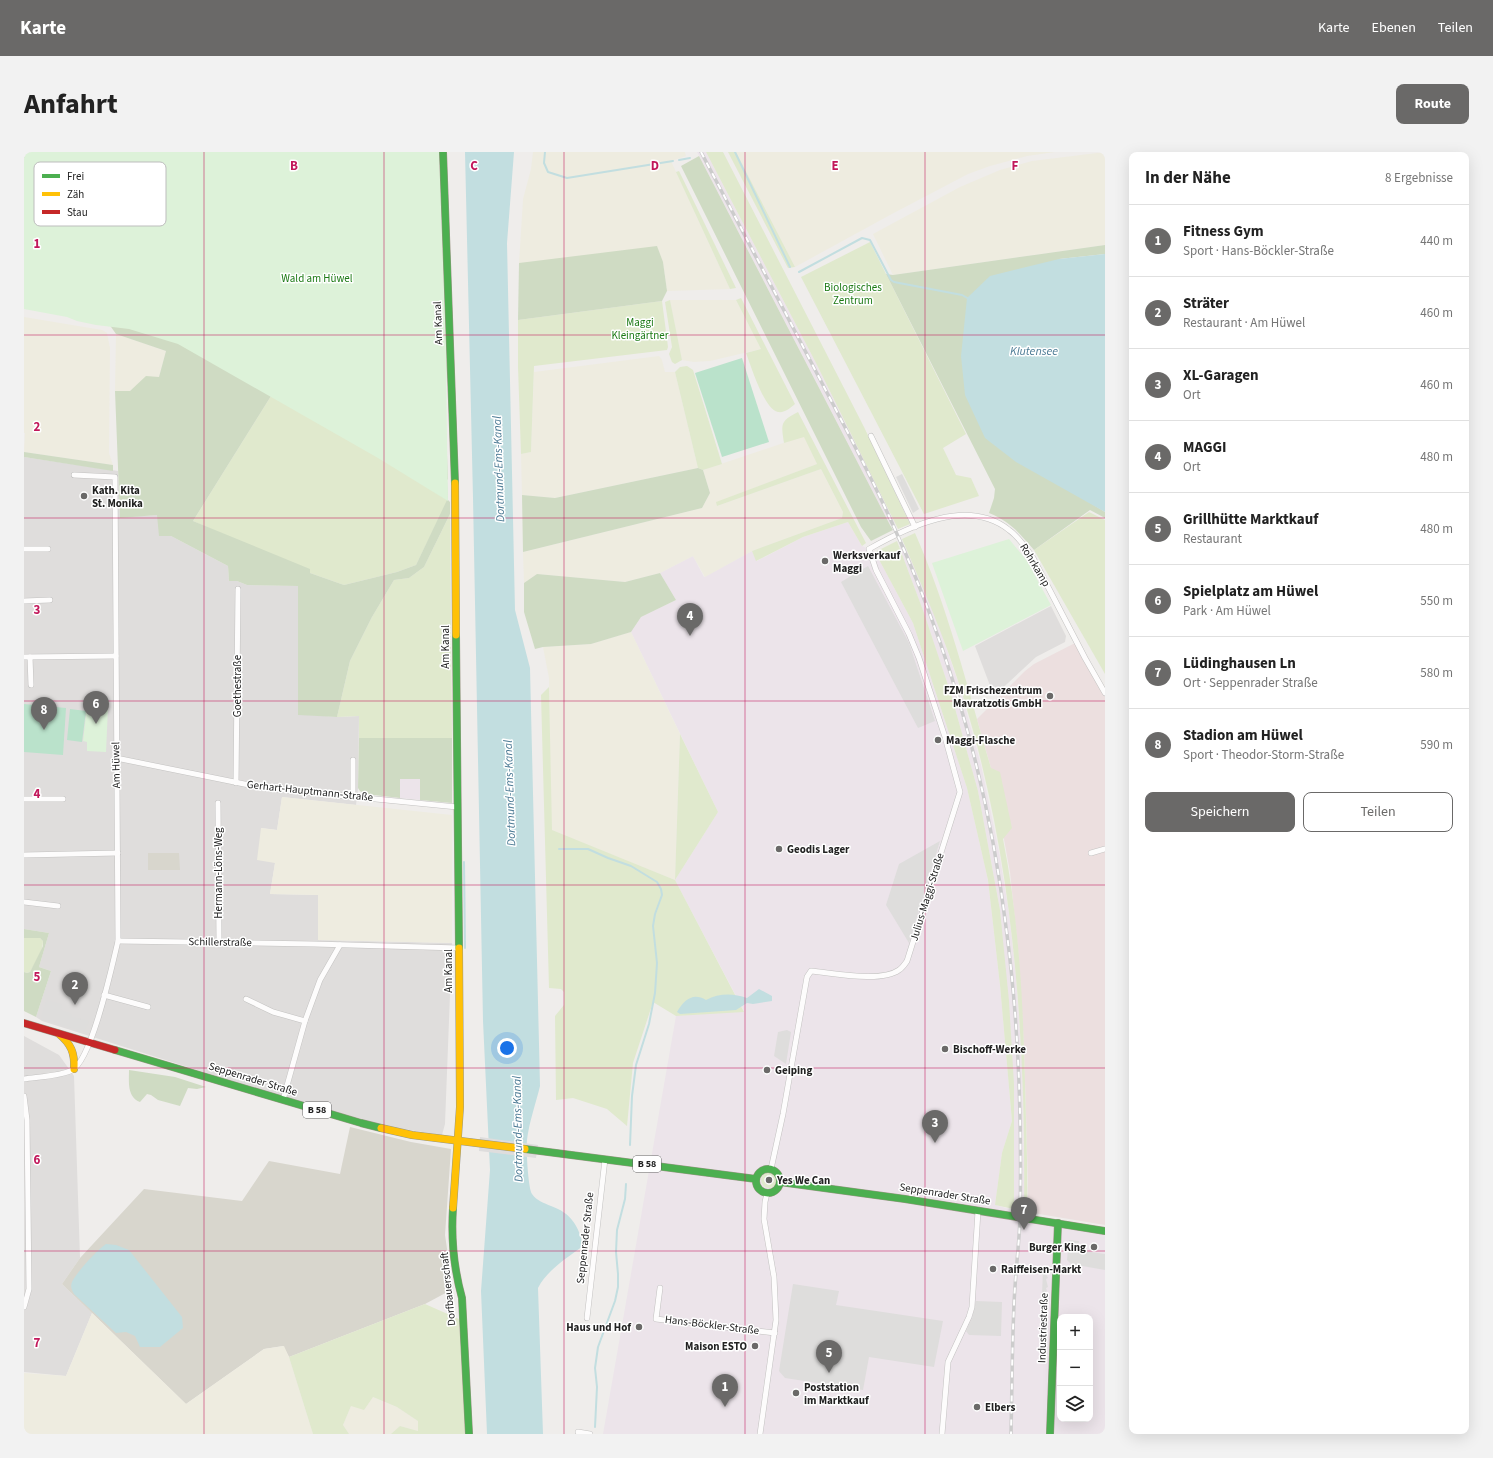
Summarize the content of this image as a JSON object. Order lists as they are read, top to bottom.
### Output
{
  "streets": {
    "street": [
      "Am Kanal",
      "Rohrkamp",
      "Goethestraße",
      "Am Hüwel",
      "Gerhart-Hauptmann-Straße",
      "Hermann-Löns-Weg",
      "Julius-Maggi-Straße",
      "Schillerstraße",
      "Seppenrader Straße",
      "B 58",
      "Dorfbauerschaft",
      "Hans-Böckler-Straße",
      "Industriestraße"
    ]
  },
  "crossings": [
    ["Am Kanal", "Gerhart-Hauptmann-Straße"],
    ["Am Kanal", "Seppenrader Straße"],
    ["Am Kanal", "Dorfbauerschaft"],
    ["Rohrkamp", "Julius-Maggi-Straße"],
    ["Goethestraße", "Gerhart-Hauptmann-Straße"],
    ["Am Hüwel", "Gerhart-Hauptmann-Straße"],
    ["Am Hüwel", "Schillerstraße"],
    ["Am Hüwel", "Seppenrader Straße"],
    ["Hermann-Löns-Weg", "Schillerstraße"],
    ["Julius-Maggi-Straße", "Seppenrader Straße"],
    ["Julius-Maggi-Straße", "B 58"],
    ["Julius-Maggi-Straße", "Hans-Böckler-Straße"],
    ["Seppenrader Straße", "B 58"],
    ["Seppenrader Straße", "Dorfbauerschaft"],
    ["Seppenrader Straße", "Hans-Böckler-Straße"],
    ["Seppenrader Straße", "Industriestraße"],
    ["B 58", "Hans-Böckler-Straße"]
  ],
  "water": ["Klutensee", "Dortmund-Ems-Kanal"],
  "parks": ["Wald am Hüwel", "Biologisches Zentrum", "Maggi Kleingärtner"],
  "places": [
    "Kath. Kita St. Monika",
    "Werksverkauf Maggi",
    "FZM Frischezentrum Mavratzotis GmbH",
    "Maggi-Flasche",
    "Geodis Lager",
    "Bischoff-Werke",
    "Geiping",
    "Yes We Can",
    "Burger King",
    "Raiffeisen-Markt",
    "Haus und Hof",
    "Maison ESTO",
    "Poststation im Marktkauf",
    "Elbers"
  ],
  "legend": ["Frei", "Zäh", "Stau"],
  "page": {
    "header": "Karte",
    "nav": ["Karte", "Ebenen", "Teilen"],
    "title": "Anfahrt",
    "buttons": [
      "Route",
      ["Speichern", "Teilen"]
    ],
    "heading": ["In der Nähe", "8 Ergebnisse"],
    "list": [
      {
        "mark": "1",
        "name": "Fitness Gym",
        "note": "Sport · Hans-Böckler-Straße",
        "value": "440 m"
      },
      {
        "mark": "2",
        "name": "Sträter",
        "note": "Restaurant · Am Hüwel",
        "value": "460 m"
      },
      {
        "mark": "3",
        "name": "XL-Garagen",
        "note": "Ort",
        "value": "460 m"
      },
      {
        "mark": "4",
        "name": "MAGGI",
        "note": "Ort",
        "value": "480 m"
      },
      {
        "mark": "5",
        "name": "Grillhütte Marktkauf",
        "note": "Restaurant",
        "value": "480 m"
      },
      {
        "mark": "6",
        "name": "Spielplatz am Hüwel",
        "note": "Park · Am Hüwel",
        "value": "550 m"
      },
      {
        "mark": "7",
        "name": "Lüdinghausen Ln",
        "note": "Ort · Seppenrader Straße",
        "value": "580 m"
      },
      {
        "mark": "8",
        "name": "Stadion am Hüwel",
        "note": "Sport · Theodor-Storm-Straße",
        "value": "590 m"
      }
    ],
    "pins": [
      "4",
      "6",
      "8",
      "2",
      "3",
      "7",
      "5",
      "1"
    ],
    "map_buttons": ["+", "−"]
  },
  "grid": {
    "columns": [
      "B",
      "C",
      "D",
      "E",
      "F"
    ],
    "rows": [
      "1",
      "2",
      "3",
      "4",
      "5",
      "6",
      "7"
    ]
  }
}
